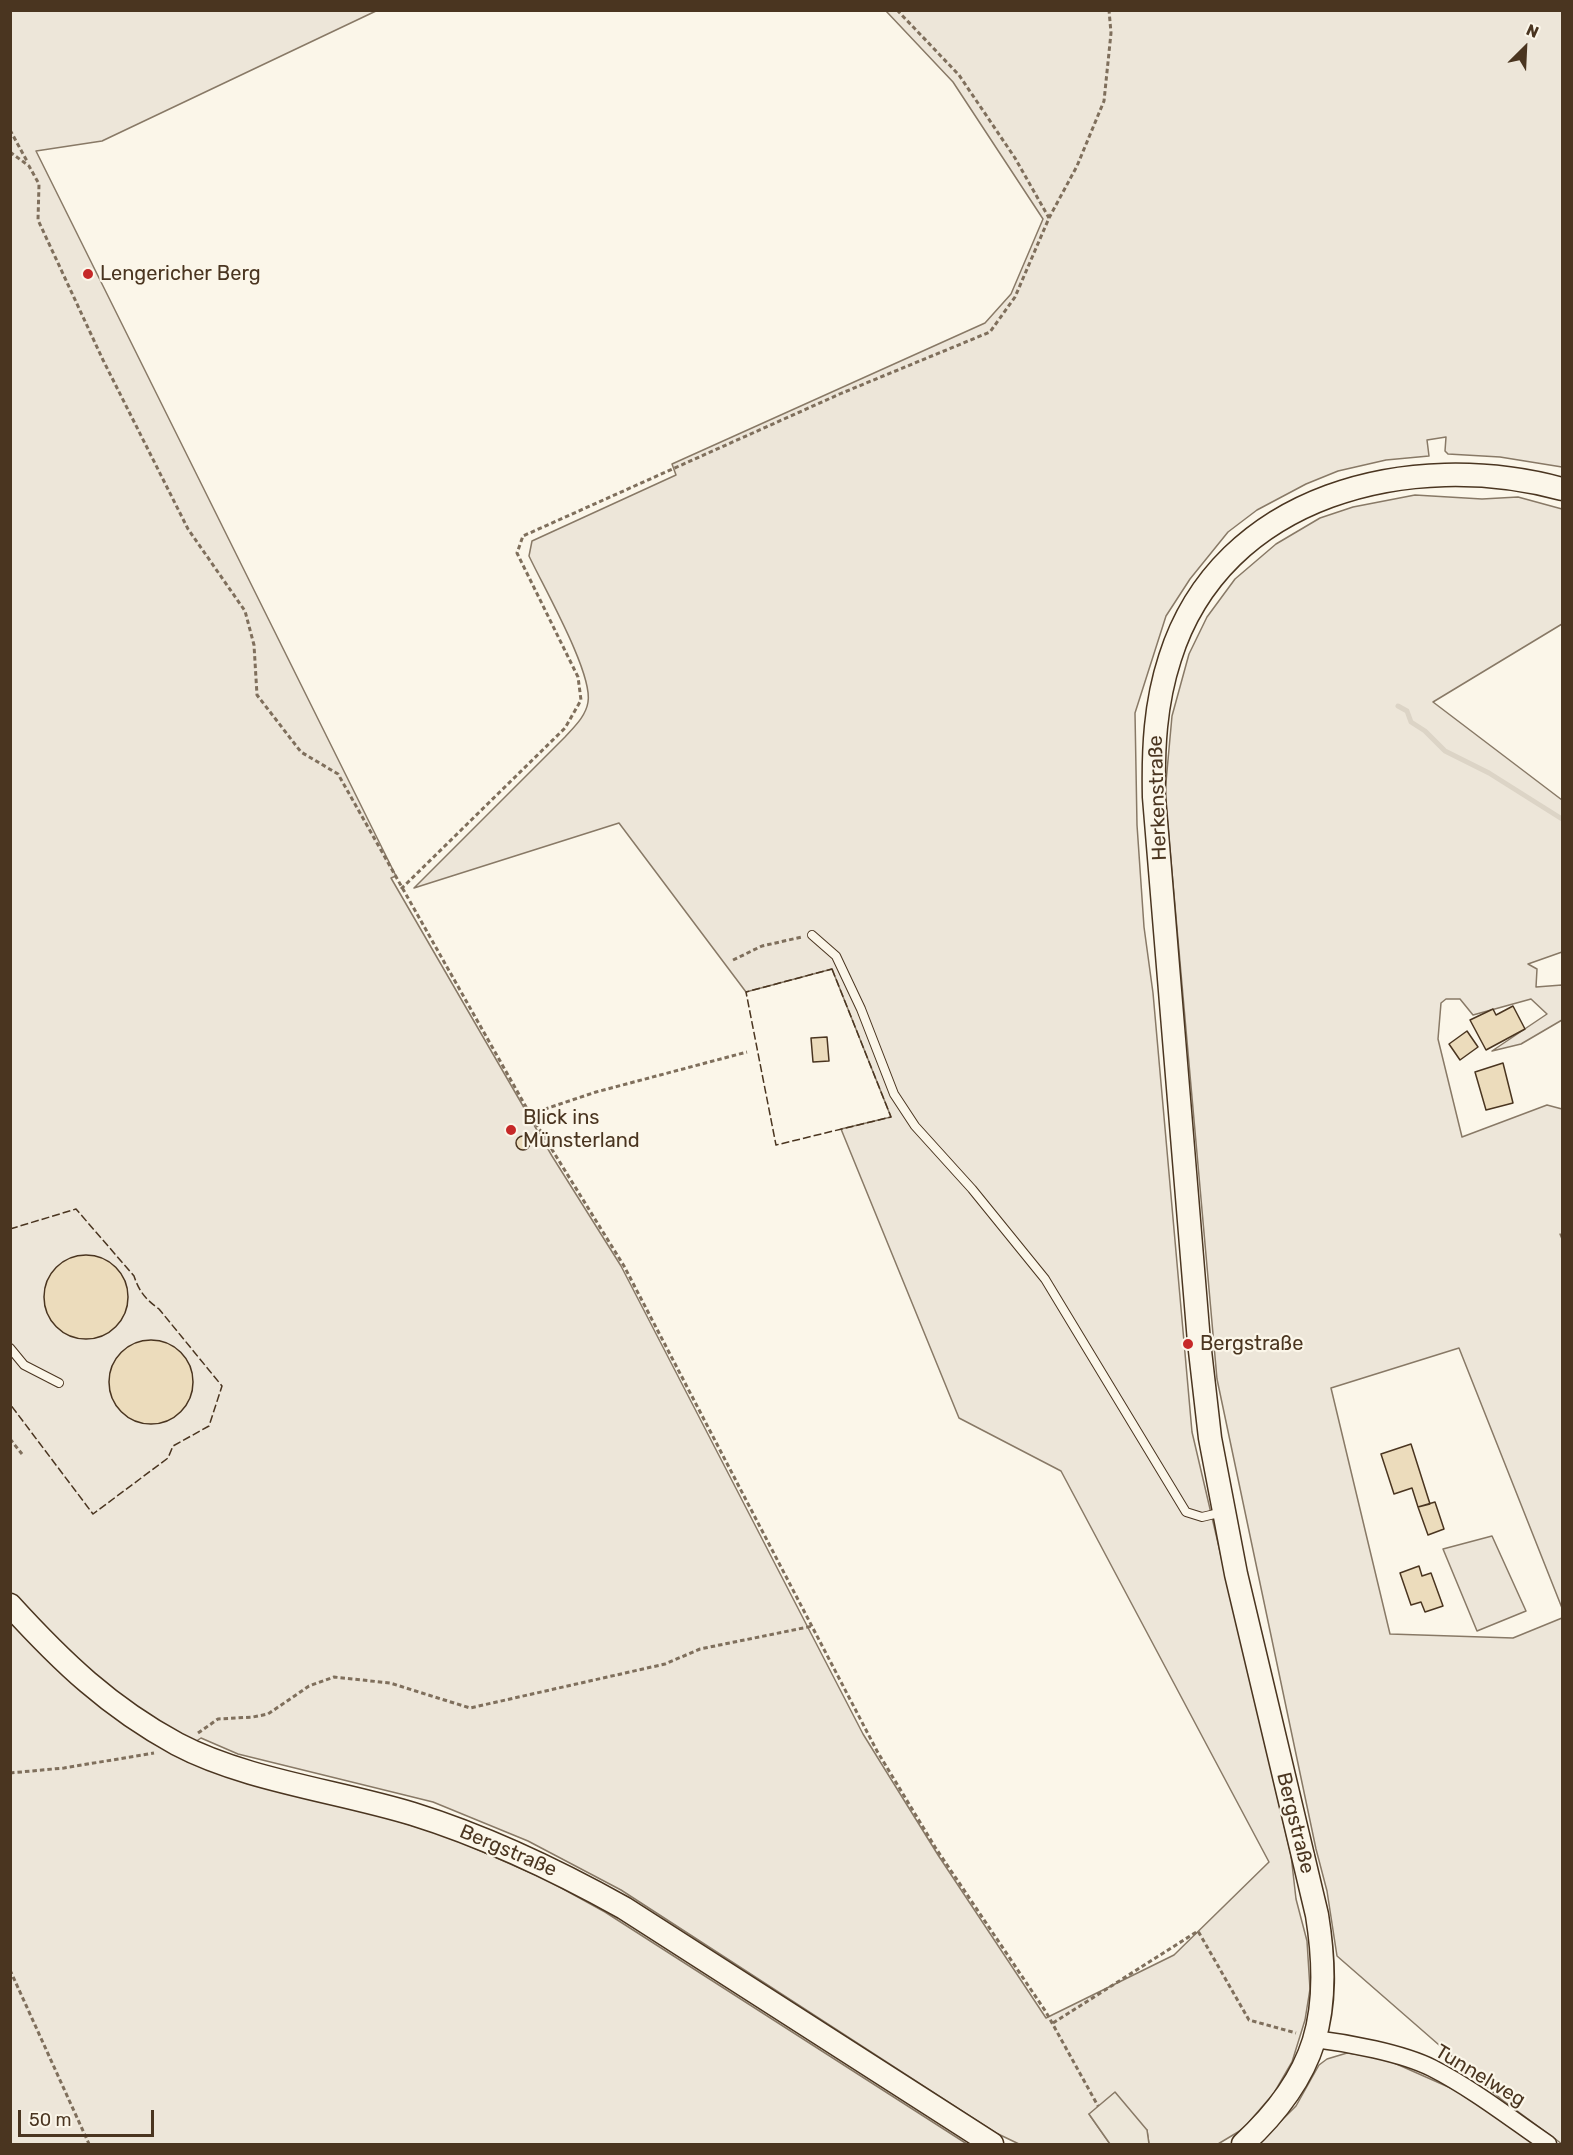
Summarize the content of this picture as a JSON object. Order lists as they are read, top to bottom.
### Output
{
  "streets": {
    "main road": ["Herkenstraße", "Bergstraße"],
    "street": ["Tunnelweg"]
  },
  "crossings": [
    ["Herkenstraße", "Bergstraße"],
    ["Bergstraße", "Tunnelweg"]
  ],
  "places": ["Lengericher Berg", "Blick ins Münsterland", "Bergstraße"],
  "scale_bar": "50 m",
  "north": "top right"
}
